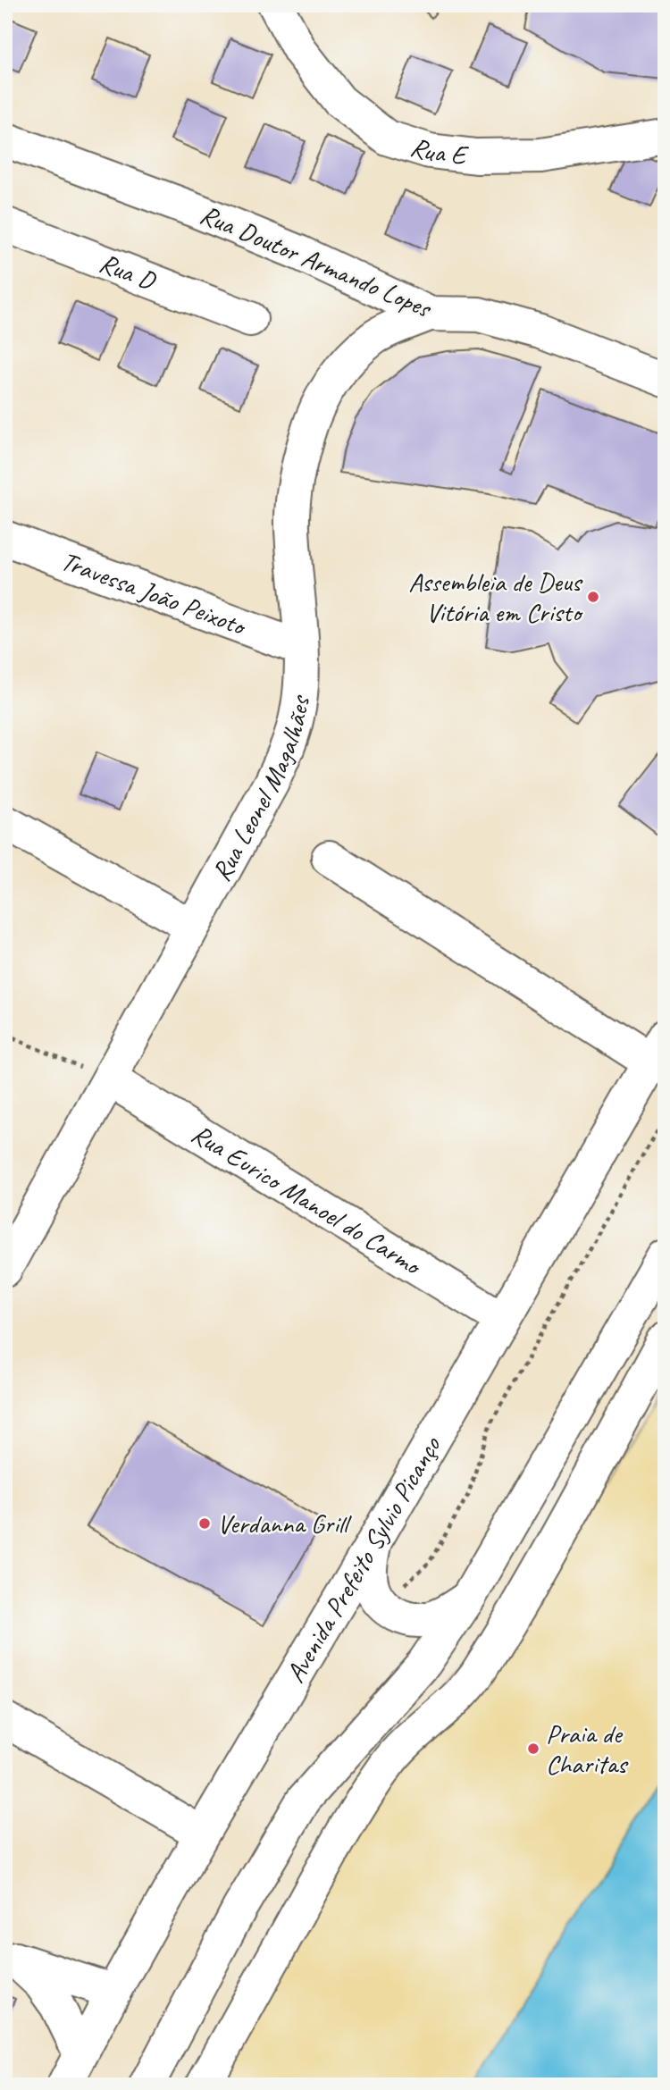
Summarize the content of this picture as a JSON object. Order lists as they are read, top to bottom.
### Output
{
  "streets": {
    "street": [
      "Rua E",
      "Rua Doutor Armando Lopes",
      "Rua D",
      "Travessa João Peixoto",
      "Rua Leonel Magalhães",
      "Rua Eurico Manoel do Carmo",
      "Avenida Prefeito Sylvio Picanço"
    ]
  },
  "crossings": [
    ["Rua Doutor Armando Lopes", "Rua Leonel Magalhães"],
    ["Travessa João Peixoto", "Rua Leonel Magalhães"],
    ["Rua Leonel Magalhães", "Rua Eurico Manoel do Carmo"],
    ["Rua Eurico Manoel do Carmo", "Avenida Prefeito Sylvio Picanço"]
  ],
  "places": ["Assembleia de Deus Vitória em Cristo", "Verdanna Grill", "Praia de Charitas"]
}
